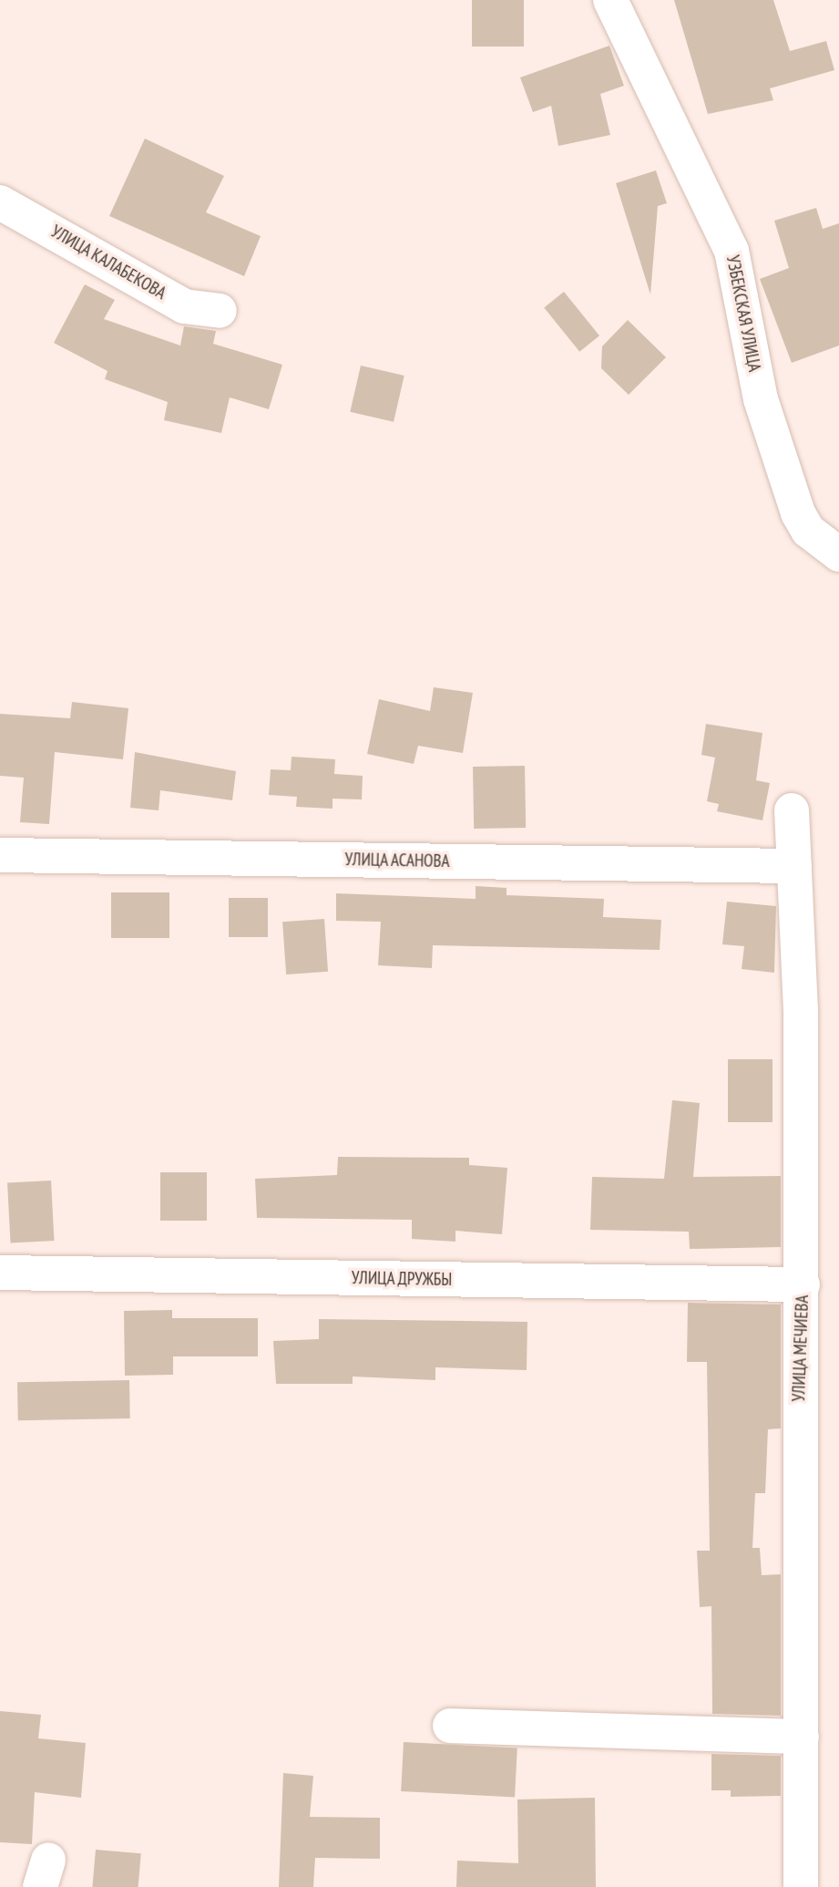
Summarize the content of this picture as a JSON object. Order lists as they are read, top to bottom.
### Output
{
  "streets": {
    "street": [
      "УЛИЦА КАЛАБЕКОВА",
      "УЗБЕКСКАЯ УЛИЦА",
      "УЛИЦА АСАНОВА",
      "УЛИЦА ДРУЖБЫ",
      "УЛИЦА МЕЧИЕВА"
    ]
  },
  "crossings": [
    ["УЛИЦА АСАНОВА", "УЛИЦА МЕЧИЕВА"],
    ["УЛИЦА ДРУЖБЫ", "УЛИЦА МЕЧИЕВА"]
  ]
}
